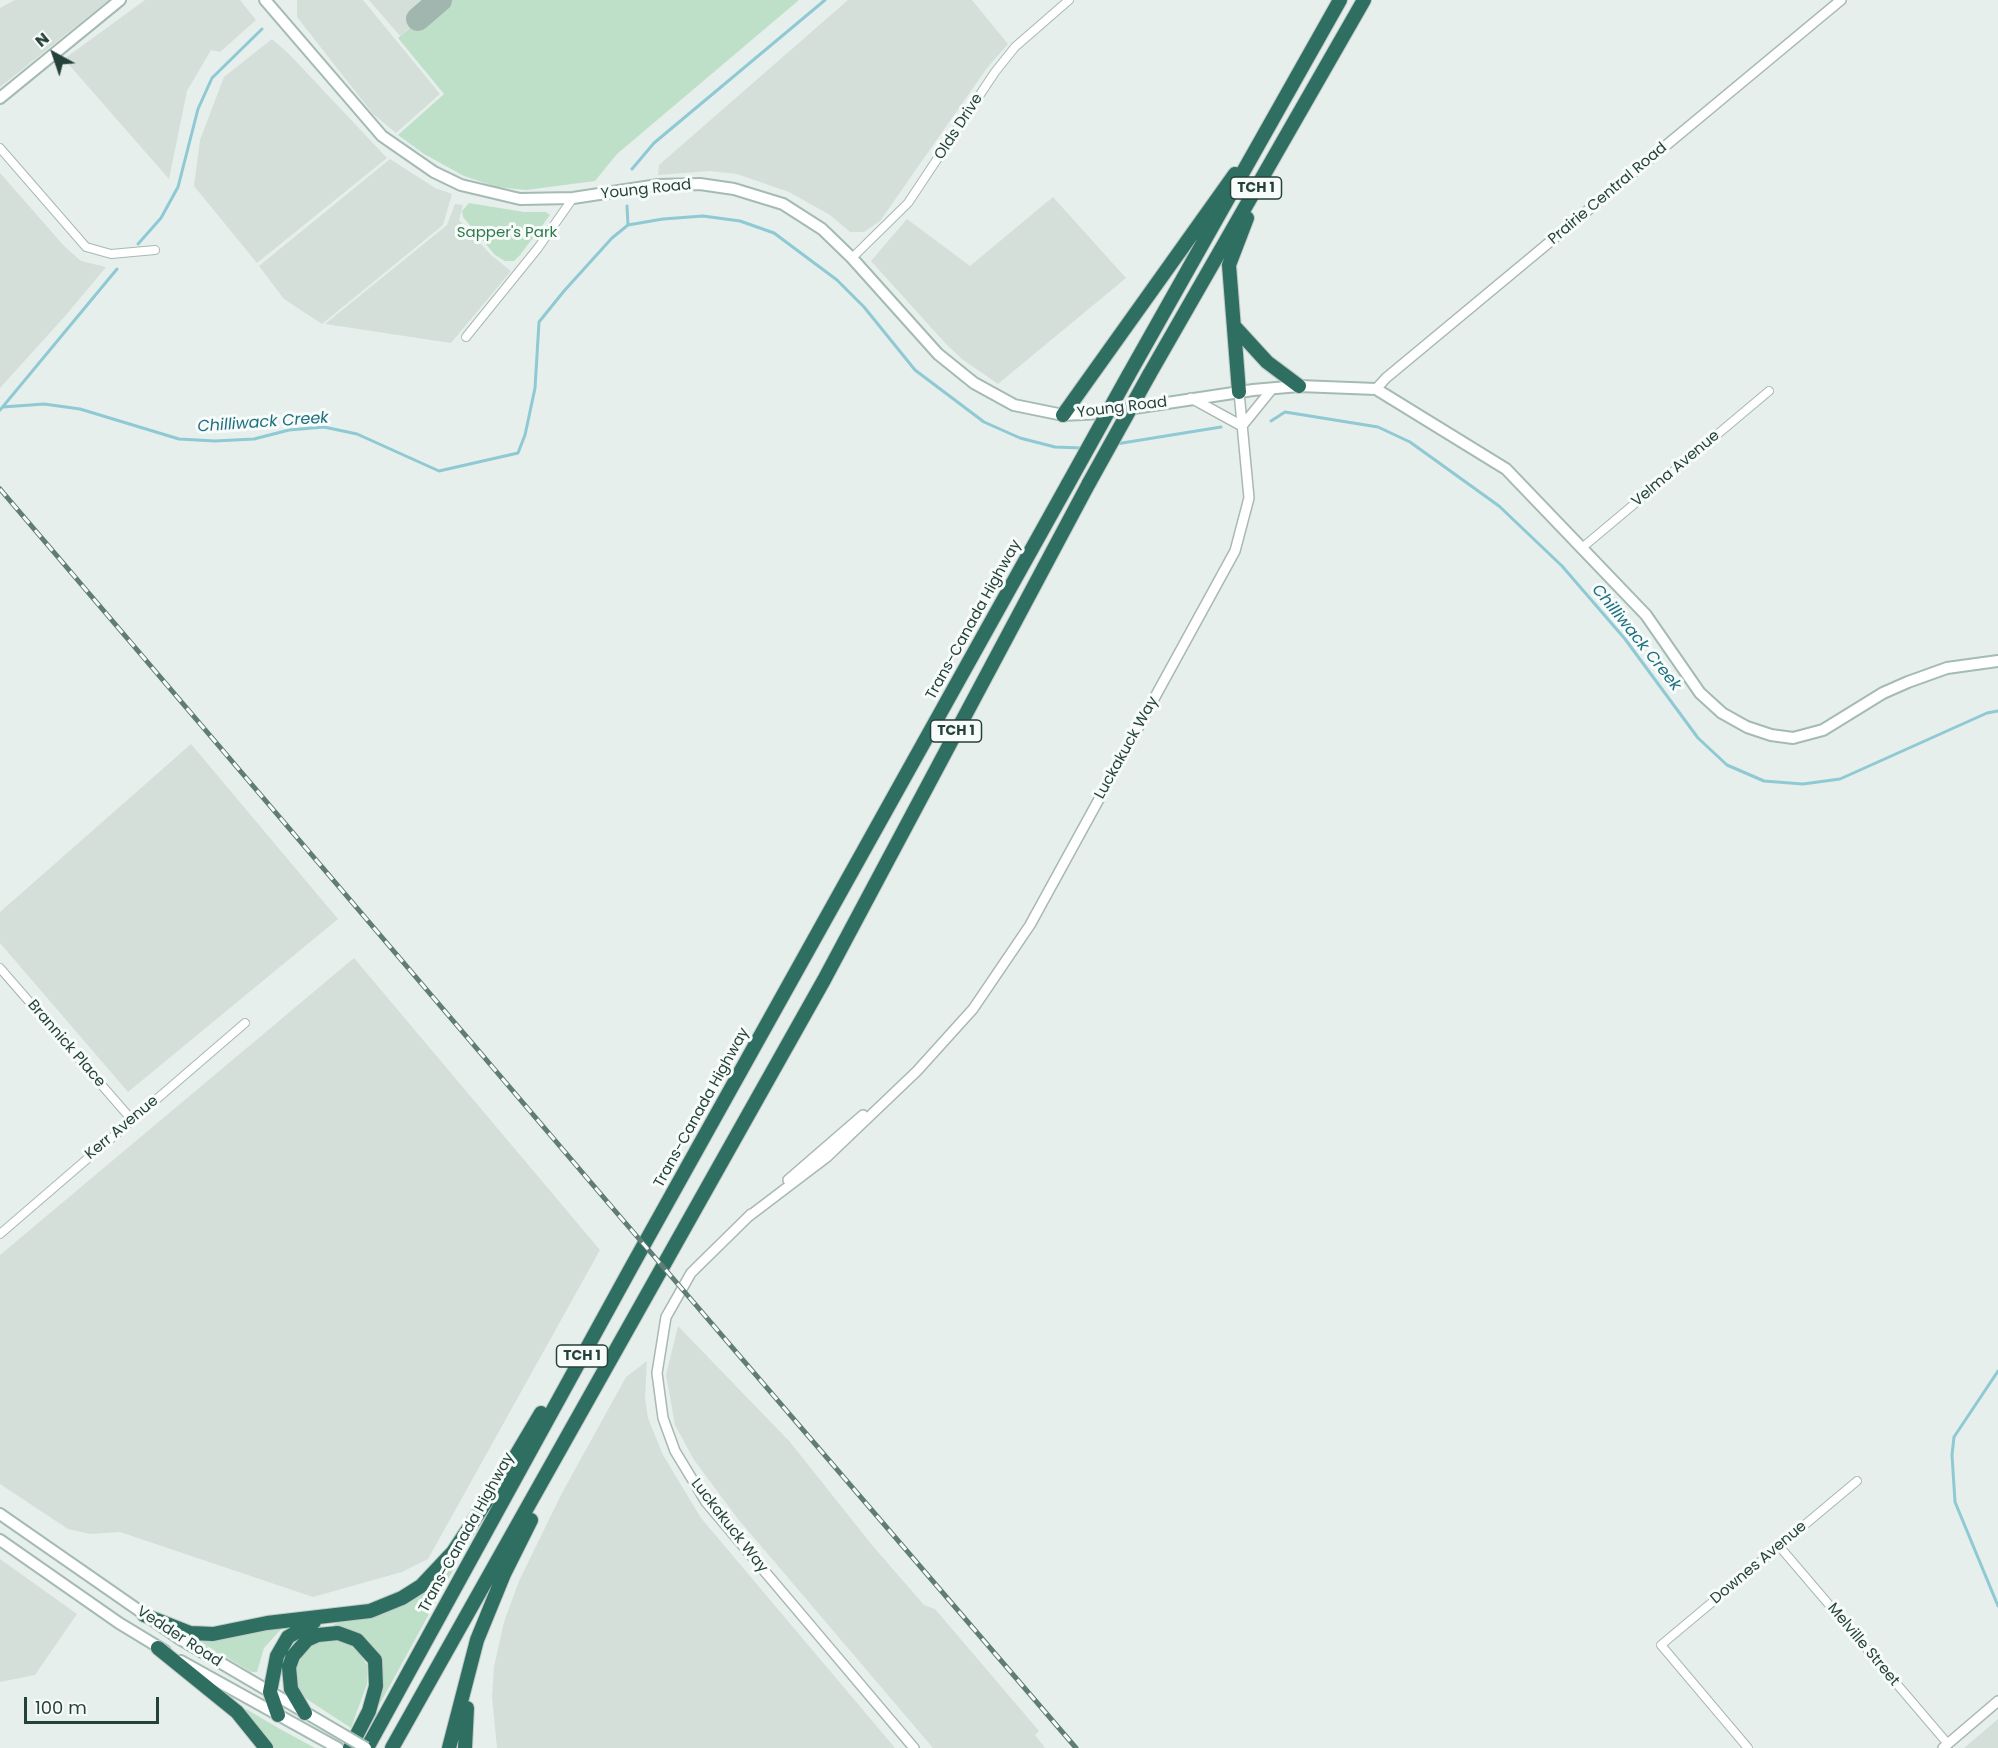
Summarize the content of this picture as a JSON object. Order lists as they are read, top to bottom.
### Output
{
  "streets": {
    "highway": ["TCH 1", "Trans-Canada Highway"],
    "main road": ["Young Road", "Vedder Road"],
    "street": [
      "Olds Drive",
      "Prairie Central Road",
      "Velma Avenue",
      "Luckakuck Way",
      "Brannick Place",
      "Kerr Avenue",
      "Downes Avenue",
      "Melville Street"
    ]
  },
  "crossings": [
    ["Olds Drive", "Young Road"],
    ["TCH 1", "Trans-Canada Highway"],
    ["Young Road", "Prairie Central Road"],
    ["Young Road", "Luckakuck Way"],
    ["Trans-Canada Highway", "Vedder Road"],
    ["Brannick Place", "Kerr Avenue"],
    ["Downes Avenue", "Melville Street"]
  ],
  "water": ["Chilliwack Creek"],
  "parks": ["Sapper's Park"],
  "scale_bar": "100 m",
  "north": "top left"
}
